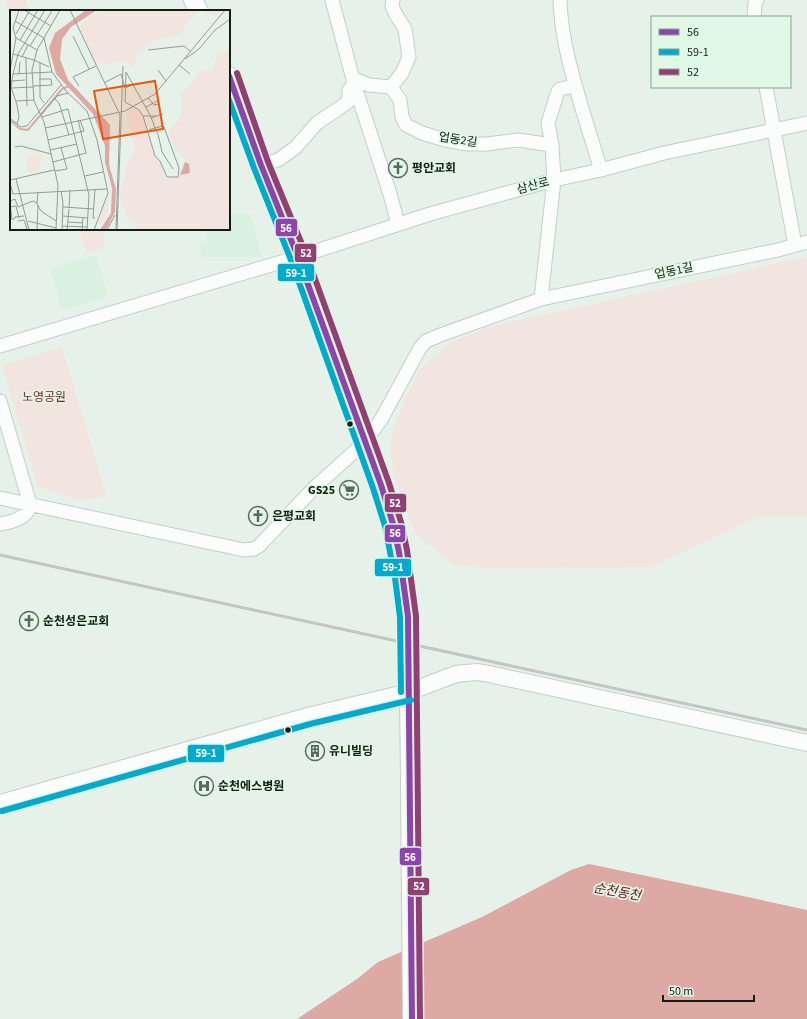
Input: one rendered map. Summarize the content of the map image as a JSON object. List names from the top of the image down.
{
  "streets": {
    "street": ["업동2길", "삼산로", "업동1길"]
  },
  "water": ["순천동천"],
  "parks": ["노영공원"],
  "places": {
    "church": ["평안교회", "은평교회", "순천성은교회"],
    "supermarket": ["GS25"],
    "building": ["유니빌딩"],
    "hospital": ["순천에스병원"]
  },
  "lines": ["transit line 52", "transit line 56", "transit line 59-1"],
  "legend": ["56", "59-1", "52"],
  "scale_bar": "50 m"
}
